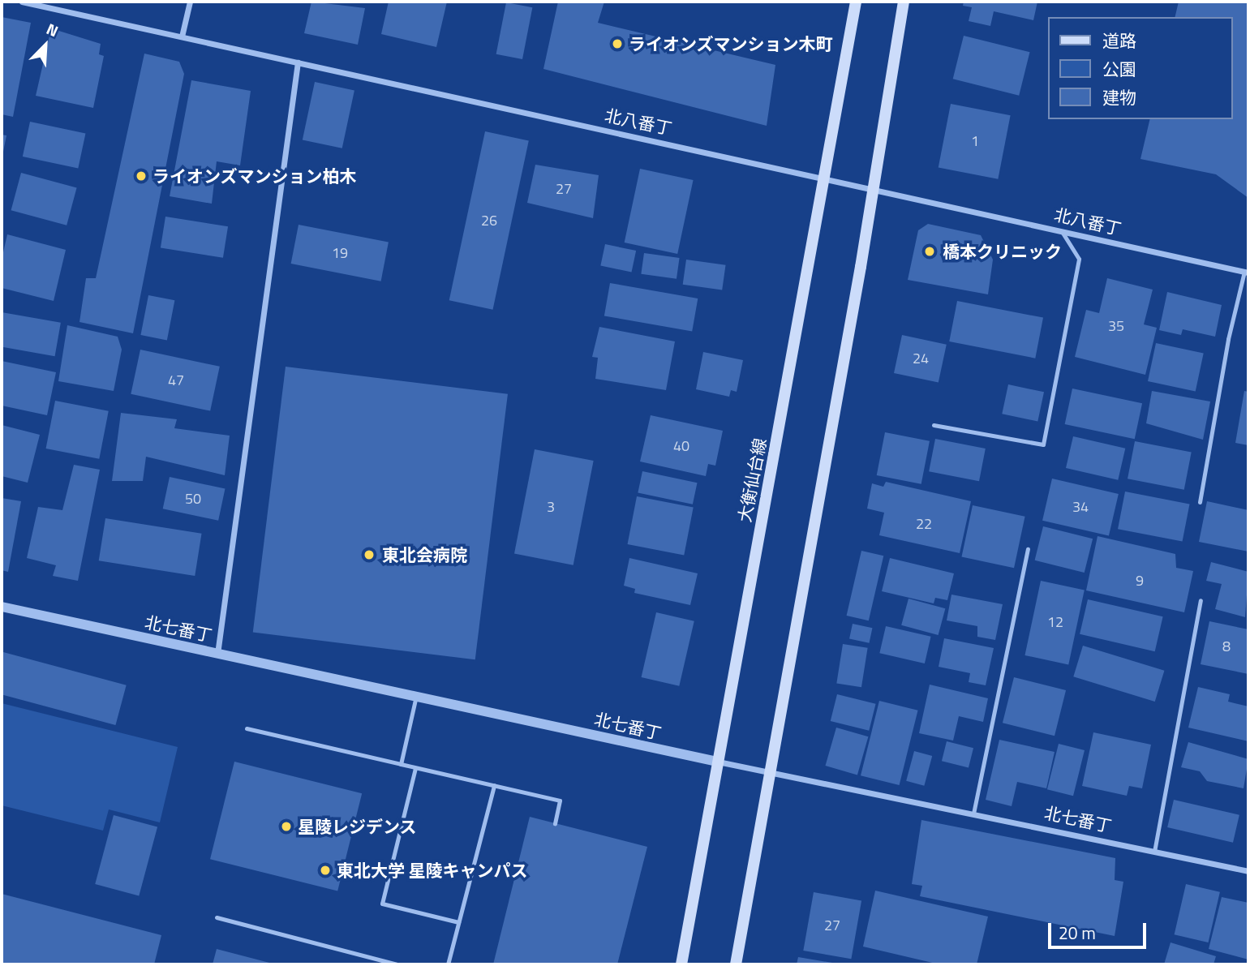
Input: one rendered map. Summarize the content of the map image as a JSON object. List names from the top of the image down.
{
  "streets": {
    "main road": ["大衡仙台線"],
    "street": ["北八番丁", "北七番丁"]
  },
  "crossings": [
    ["北八番丁", "大衡仙台線"],
    ["大衡仙台線", "北七番丁"]
  ],
  "places": [
    "ライオンズマンション木町",
    "ライオンズマンション柏木",
    "橋本クリニック",
    "東北会病院",
    "星陵レジデンス",
    "東北大学 星陵キャンパス"
  ],
  "house_numbers": [
    "1",
    "27",
    "26",
    "19",
    "35",
    "24",
    "47",
    "40",
    "50",
    "3",
    "34",
    "22",
    "9",
    "12",
    "8",
    "27"
  ],
  "legend": ["道路", "公園", "建物"],
  "scale_bar": "20 m",
  "north": "top right"
}
